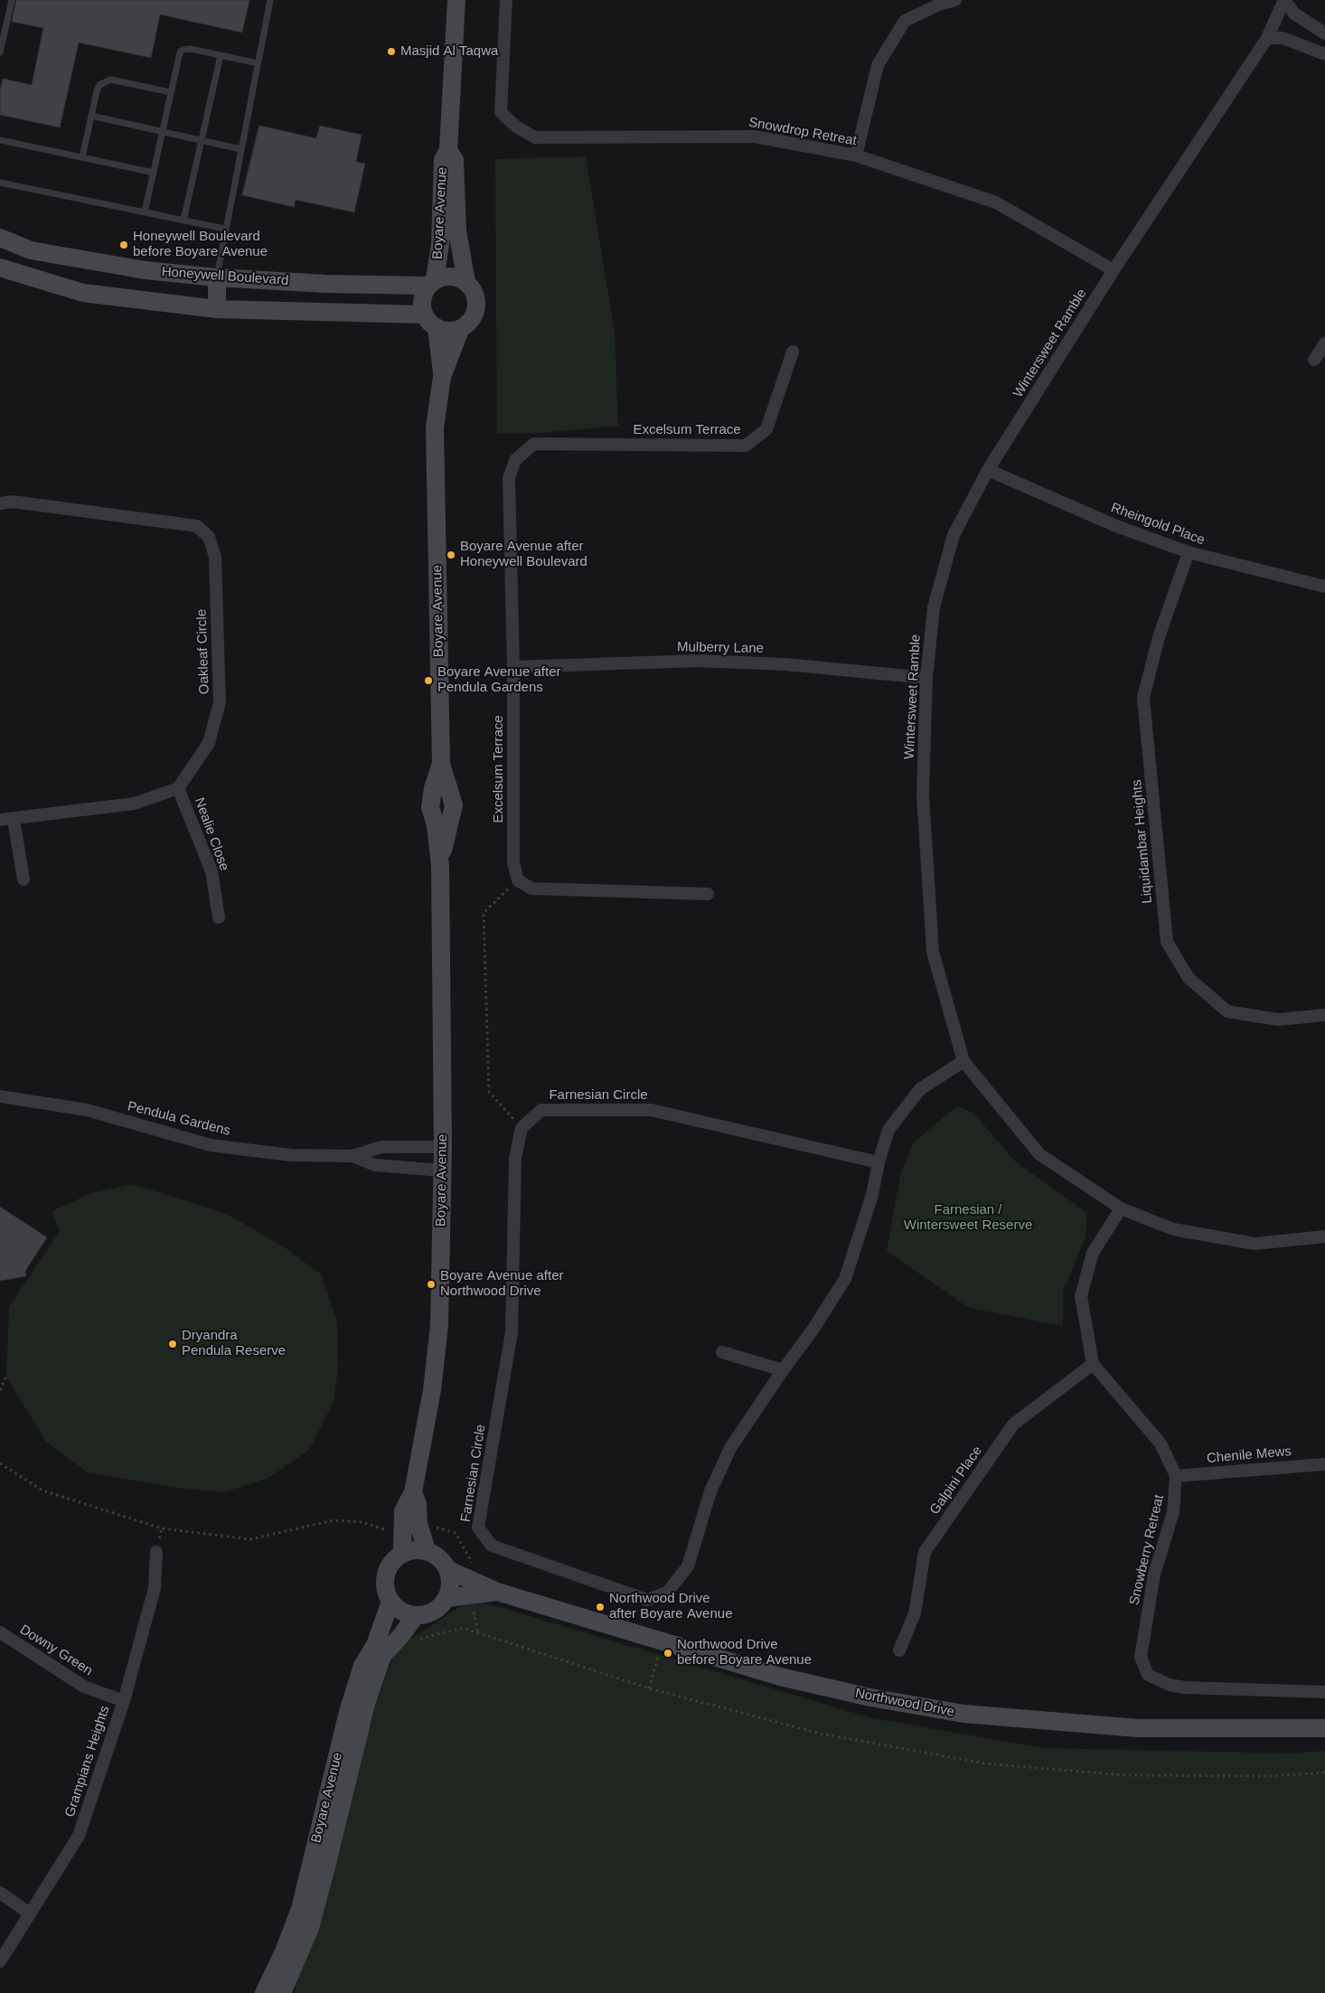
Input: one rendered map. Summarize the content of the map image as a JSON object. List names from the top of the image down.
{
  "streets": {
    "street": [
      "Snowdrop Retreat",
      "Boyare Avenue",
      "Honeywell Boulevard",
      "Wintersweet Ramble",
      "Excelsum Terrace",
      "Rheingold Place",
      "Mulberry Lane",
      "Oakleaf Circle",
      "Nealie Close",
      "Liquidambar Heights",
      "Farnesian Circle",
      "Pendula Gardens",
      "Chenile Mews",
      "Galpini Place",
      "Snowberry Retreat",
      "Downy Green",
      "Northwood Drive",
      "Grampians Heights"
    ]
  },
  "crossings": [
    ["Snowdrop Retreat", "Wintersweet Ramble"],
    ["Boyare Avenue", "Honeywell Boulevard"],
    ["Boyare Avenue", "Pendula Gardens"],
    ["Boyare Avenue", "Northwood Drive"],
    ["Wintersweet Ramble", "Rheingold Place"],
    ["Wintersweet Ramble", "Mulberry Lane"],
    ["Wintersweet Ramble", "Farnesian Circle"],
    ["Excelsum Terrace", "Mulberry Lane"],
    ["Rheingold Place", "Liquidambar Heights"],
    ["Oakleaf Circle", "Nealie Close"],
    ["Chenile Mews", "Snowberry Retreat"],
    ["Galpini Place", "Snowberry Retreat"],
    ["Downy Green", "Grampians Heights"]
  ],
  "parks": ["Farnesian / Wintersweet Reserve"],
  "places": [
    "Masjid Al Taqwa",
    "Honeywell Boulevard before Boyare Avenue",
    "Boyare Avenue after Honeywell Boulevard",
    "Boyare Avenue after Pendula Gardens",
    "Boyare Avenue after Northwood Drive",
    "Dryandra Pendula Reserve",
    "Northwood Drive after Boyare Avenue",
    "Northwood Drive before Boyare Avenue"
  ]
}
